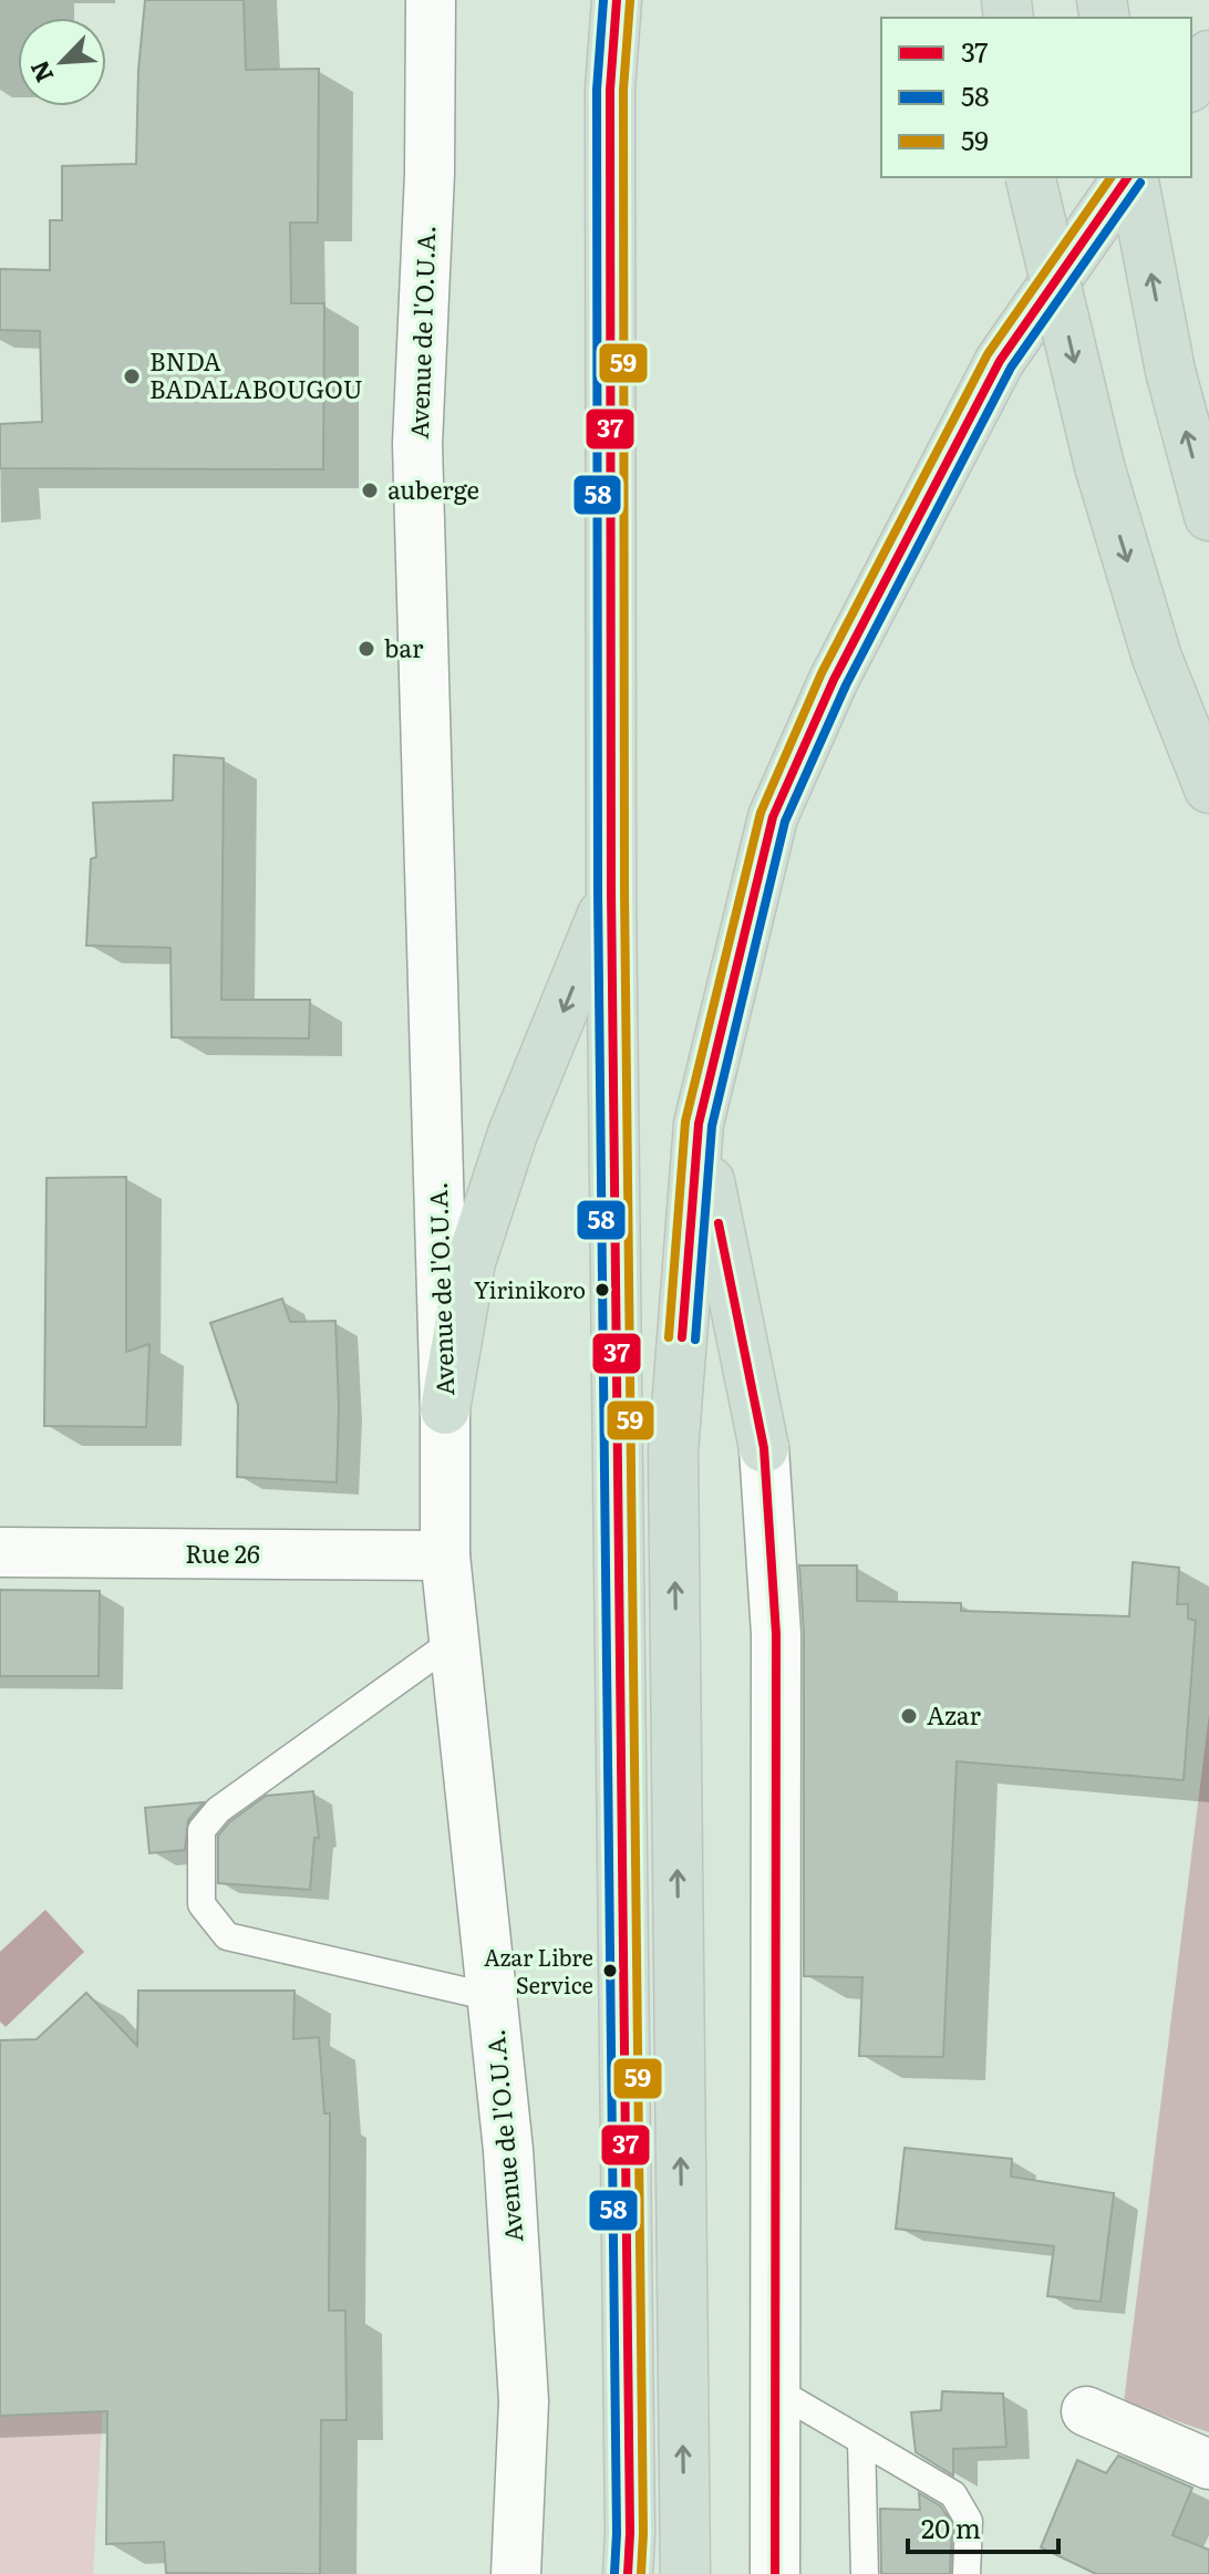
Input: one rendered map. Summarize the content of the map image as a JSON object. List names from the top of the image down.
{
  "streets": {
    "street": ["Avenue de l'O.U.A.", "Rue 26"]
  },
  "crossings": [
    ["Avenue de l'O.U.A.", "Rue 26"]
  ],
  "places": [
    "BNDA BADALABOUGOU",
    "auberge",
    "bar",
    "Yirinikoro",
    "Azar",
    "Azar Libre Service"
  ],
  "lines": ["transit line 37", "transit line 58", "transit line 59"],
  "legend": ["37", "58", "59"],
  "scale_bar": "20 m",
  "north": "bottom left"
}
